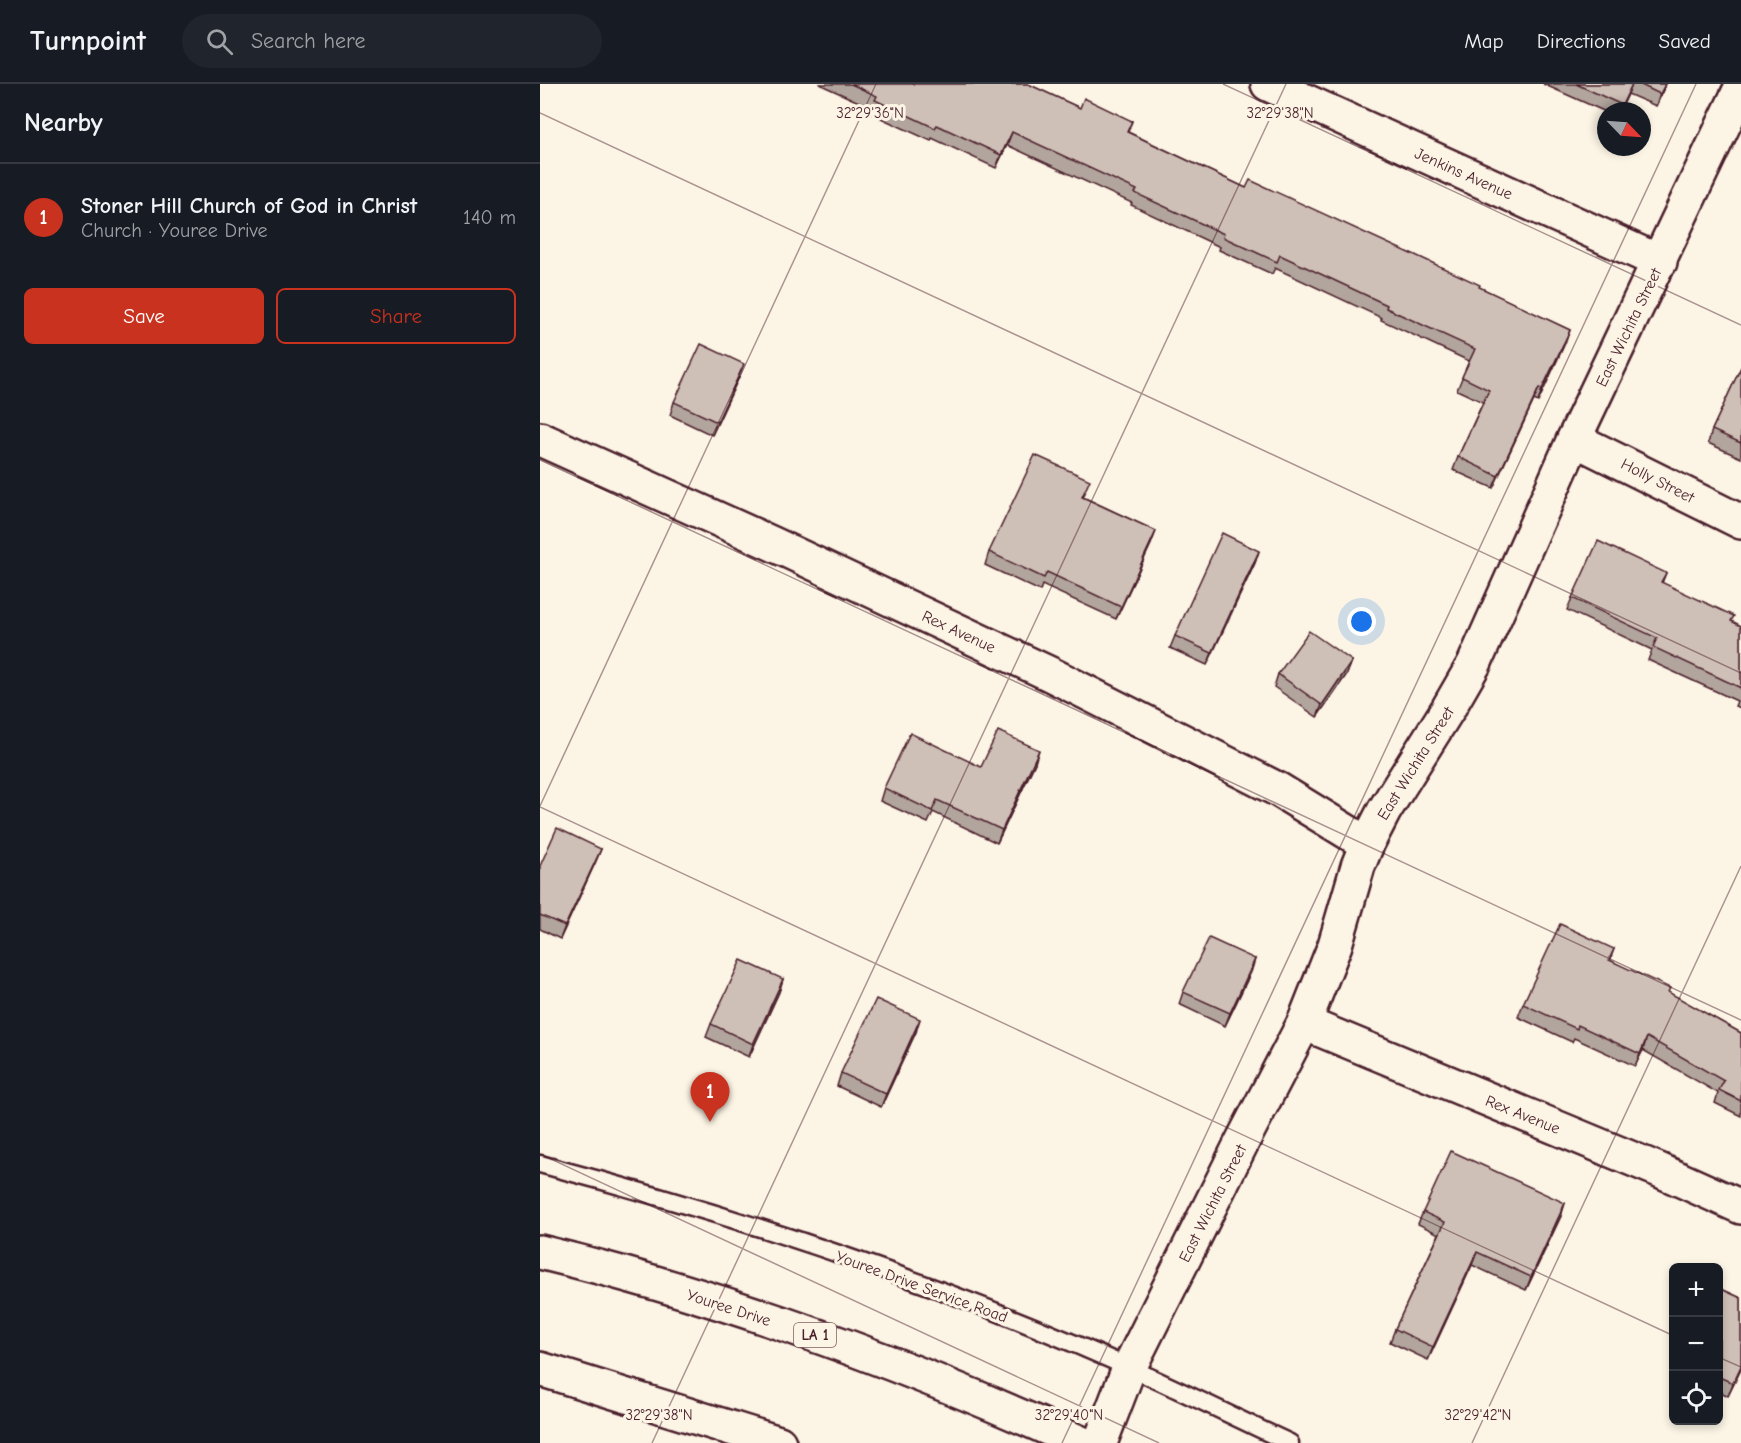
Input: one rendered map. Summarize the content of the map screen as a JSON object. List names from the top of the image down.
{
  "streets": {
    "street": [
      "Jenkins Avenue",
      "East Wichita Street",
      "Holly Street",
      "Rex Avenue",
      "Youree Drive",
      "LA 1"
    ],
    "lane": ["Youree Drive Service Road"]
  },
  "crossings": [
    ["Jenkins Avenue", "East Wichita Street"],
    ["East Wichita Street", "Holly Street"],
    ["East Wichita Street", "Rex Avenue"],
    ["East Wichita Street", "Youree Drive Service Road"]
  ],
  "north": "bottom right",
  "page": {
    "header": "Turnpoint",
    "search": "Search here",
    "nav": ["Map", "Directions", "Saved"],
    "heading": "Nearby",
    "list": [
      {
        "mark": "1",
        "name": "Stoner Hill Church of God in Christ",
        "note": "Church · Youree Drive",
        "value": "140 m"
      }
    ],
    "buttons": ["Save", "Share"],
    "pins": "1",
    "map_buttons": ["+", "−"]
  },
  "coordinates": [
    "32°29'36\"N",
    "32°29'38\"N",
    "32°29'40\"N",
    "32°29'42\"N"
  ]
}
